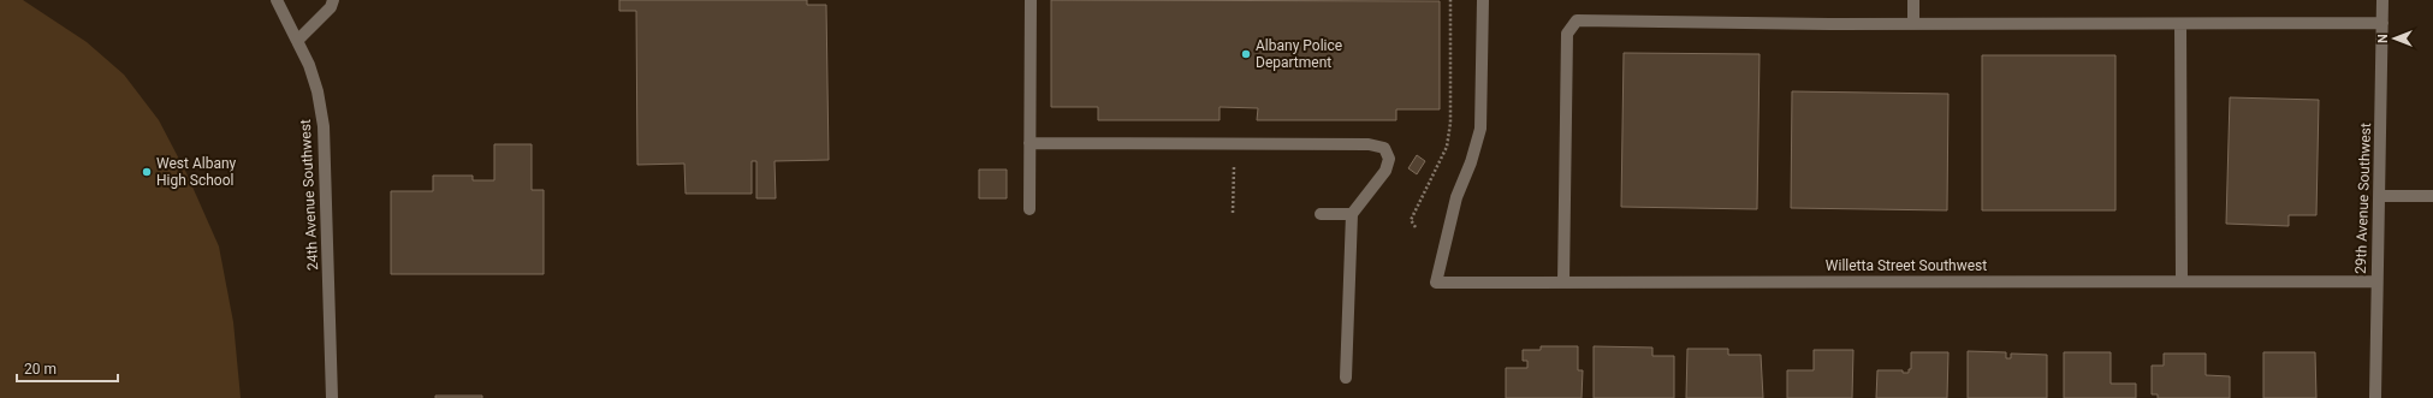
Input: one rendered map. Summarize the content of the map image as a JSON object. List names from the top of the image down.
{
  "streets": {
    "street": ["24th Avenue Southwest", "29th Avenue Southwest", "Willetta Street Southwest"]
  },
  "crossings": [
    ["29th Avenue Southwest", "Willetta Street Southwest"]
  ],
  "places": ["Albany Police Department", "West Albany High School"],
  "scale_bar": "20 m",
  "north": "left"
}
